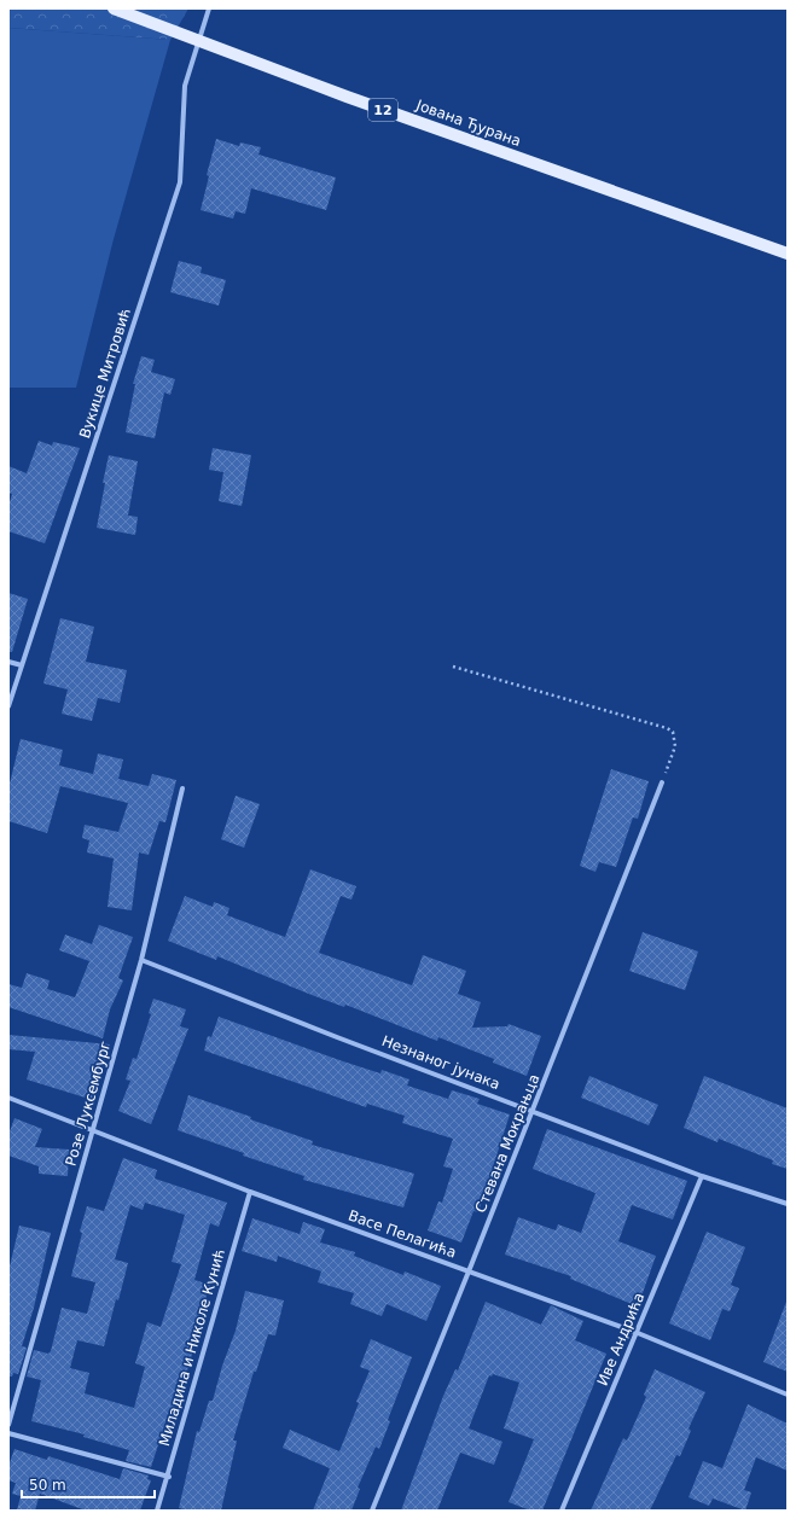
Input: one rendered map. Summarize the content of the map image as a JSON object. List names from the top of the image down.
{
  "streets": {
    "main road": ["12", "Јована Ђурана"],
    "street": [
      "Вукице Митровић",
      "Незнаног јунака",
      "Розе Луксембург",
      "Стевана Мокрањца",
      "Васе Пелагића",
      "Иве Андрића",
      "Миладина и Николе Кунић"
    ]
  },
  "crossings": [
    ["Јована Ђурана", "Вукице Митровић"],
    ["Незнаног јунака", "Розе Луксембург"],
    ["Незнаног јунака", "Стевана Мокрањца"],
    ["Незнаног јунака", "Иве Андрића"],
    ["Розе Луксембург", "Васе Пелагића"],
    ["Стевана Мокрањца", "Васе Пелагића"],
    ["Васе Пелагића", "Иве Андрића"],
    ["Васе Пелагића", "Миладина и Николе Кунић"]
  ],
  "scale_bar": "50 m"
}
